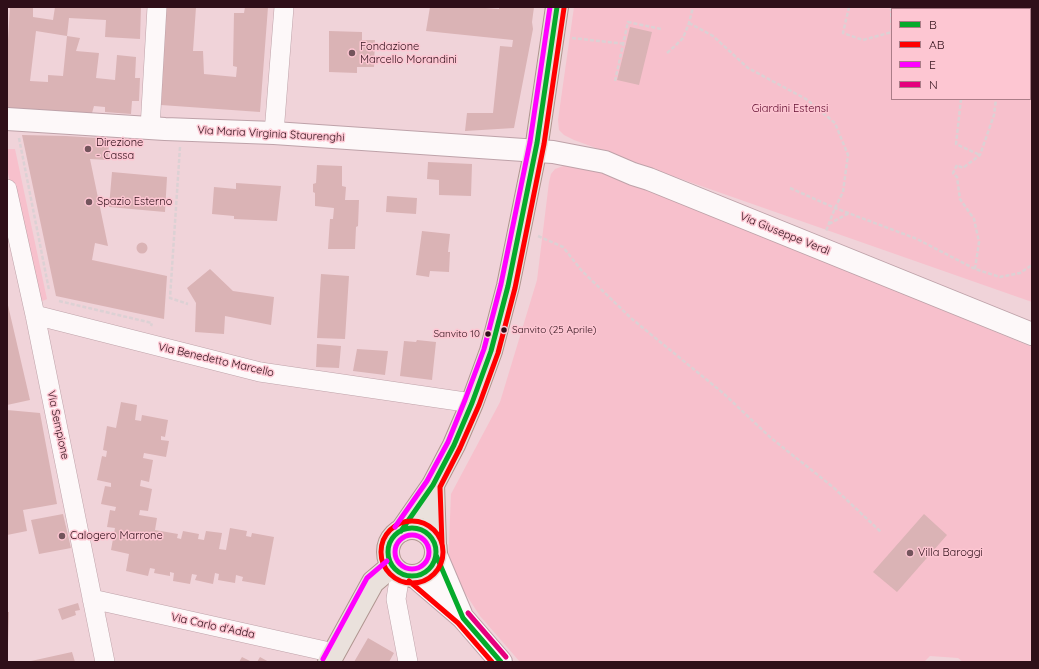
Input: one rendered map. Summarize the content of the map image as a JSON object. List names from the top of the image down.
{
  "streets": {
    "main road": ["Via Maria Virginia Staurenghi", "Via Giuseppe Verdi"],
    "street": ["Via Benedetto Marcello", "Via Sempione", "Via Carlo d'Adda"]
  },
  "crossings": [
    ["Via Maria Virginia Staurenghi", "Via Giuseppe Verdi"],
    ["Via Benedetto Marcello", "Via Sempione"],
    ["Via Sempione", "Via Carlo d'Adda"]
  ],
  "parks": ["Giardini Estensi"],
  "places": [
    "Fondazione Marcello Morandini",
    "Direzione - Cassa",
    "Spazio Esterno",
    "Sanvito (25 Aprile)",
    "Sanvito 10",
    "Calogero Marrone",
    "Villa Baroggi"
  ],
  "lines": [
    "transit line B",
    "transit line E",
    "transit line AB",
    "transit line N"
  ],
  "legend": [
    "B",
    "AB",
    "E",
    "N"
  ]
}
